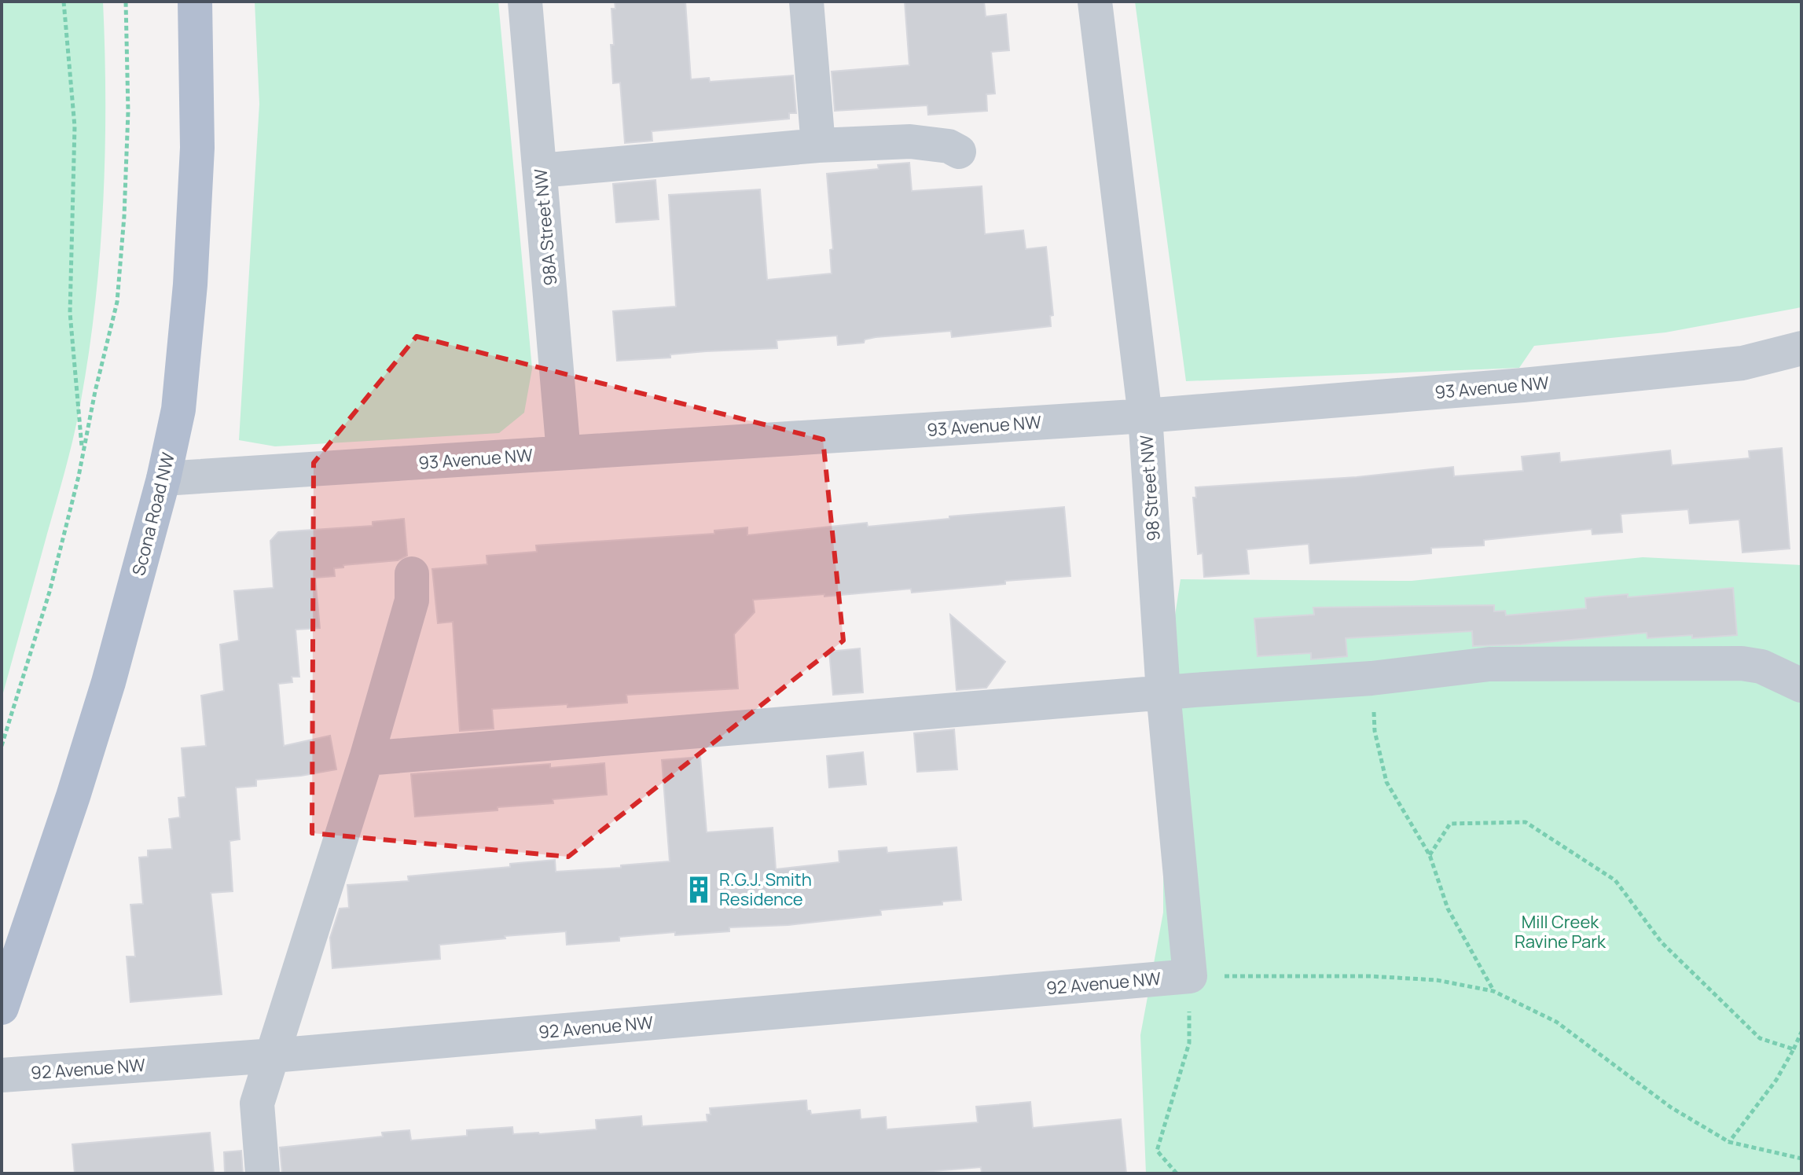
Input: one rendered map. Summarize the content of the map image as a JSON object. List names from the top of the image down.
{
  "streets": {
    "main road": ["Scona Road NW"],
    "street": [
      "98A Street NW",
      "93 Avenue NW",
      "98 Street NW",
      "92 Avenue NW"
    ]
  },
  "crossings": [
    ["98A Street NW", "93 Avenue NW"],
    ["93 Avenue NW", "98 Street NW"],
    ["93 Avenue NW", "Scona Road NW"],
    ["98 Street NW", "92 Avenue NW"]
  ],
  "parks": ["Mill Creek Ravine Park"],
  "places": {
    "building": ["R.G.J. Smith Residence"]
  }
}
